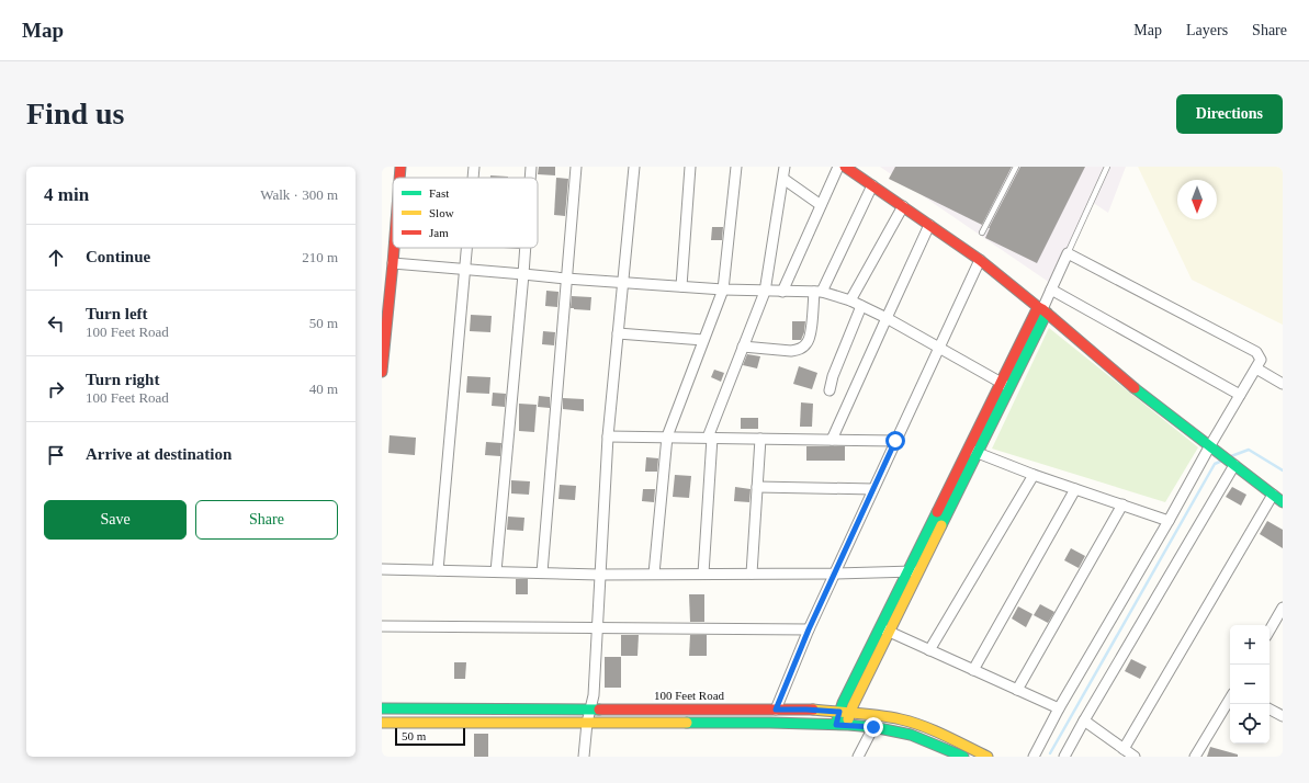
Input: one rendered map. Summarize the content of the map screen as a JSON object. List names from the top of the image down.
{
  "streets": {
    "street": ["100 Feet Road"]
  },
  "legend": ["Fast", "Slow", "Jam"],
  "scale_bar": "50 m",
  "north": "bottom",
  "page": {
    "header": "Map",
    "nav": ["Map", "Layers", "Share"],
    "buttons": [
      "Directions",
      ["Save", "Share"]
    ],
    "title": "Find us",
    "heading": ["4 min", "Walk · 300 m"],
    "list": [
      ["Continue", "210 m"],
      ["Turn left", "100 Feet Road", "50 m"],
      ["Turn right", "100 Feet Road", "40 m"],
      "Arrive at destination"
    ],
    "map_buttons": ["+", "−"],
    "scale": "50 m"
  }
}
